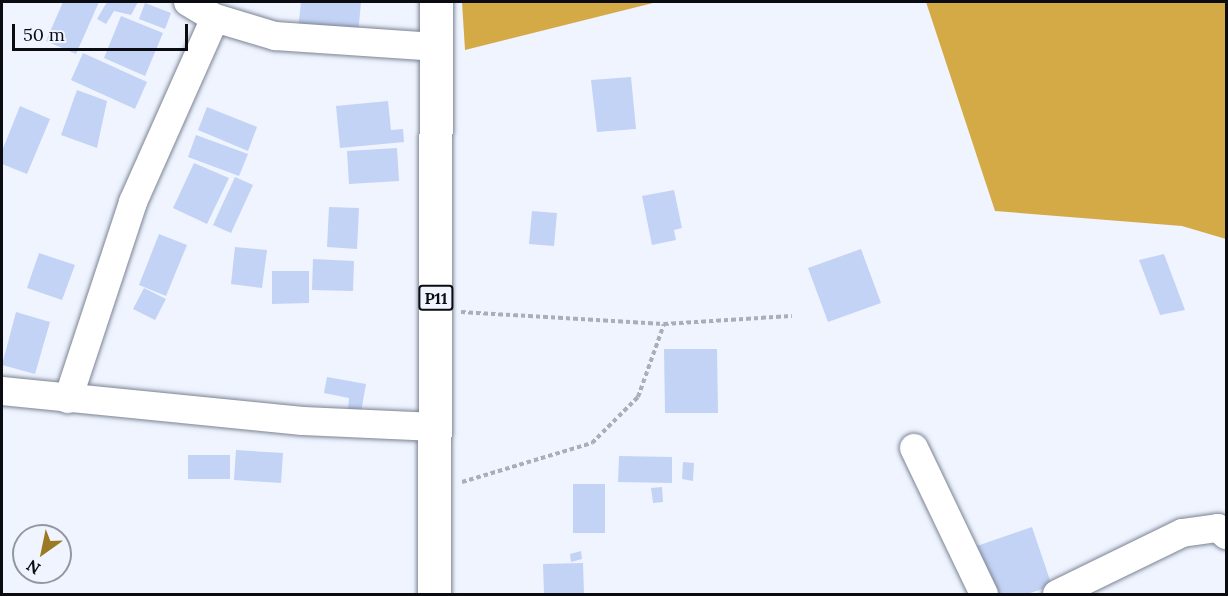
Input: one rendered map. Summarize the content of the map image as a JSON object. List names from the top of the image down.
{
  "streets": {
    "main road": ["P11"]
  },
  "scale_bar": "50 m",
  "north": "bottom left"
}
